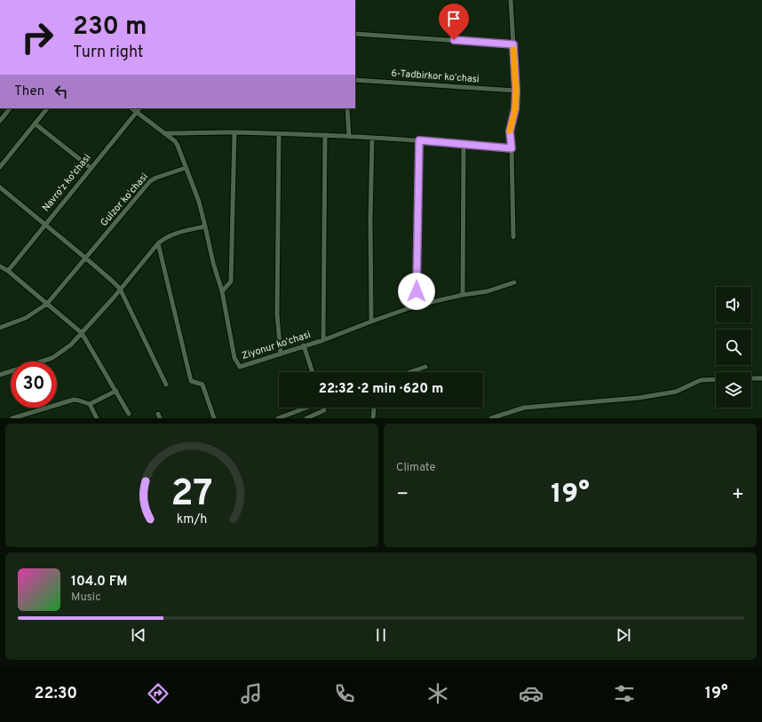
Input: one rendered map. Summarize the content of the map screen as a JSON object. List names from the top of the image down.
{
  "streets": {
    "street": [
      "6-Tadbirkor koʻchasi",
      "Navro'z ko'chasi",
      "Gulzor koʻchasi",
      "Ziyonur koʻchasi"
    ]
  },
  "crossings": [
    ["Navro'z ko'chasi", "Ziyonur koʻchasi"],
    ["Gulzor koʻchasi", "Ziyonur koʻchasi"]
  ],
  "page": {
    "turn": ["230 m", "Turn right"],
    "then": "Then",
    "limit": "30",
    "trip": "22:32 · 2 min · 620 m",
    "tile": "Climate",
    "heat": ["−", "19°", "+"],
    "song": ["104.0 FM", "Music"],
    "tabs": ["22:30", "19°"],
    "gauge": ["27", "km/h"]
  }
}
